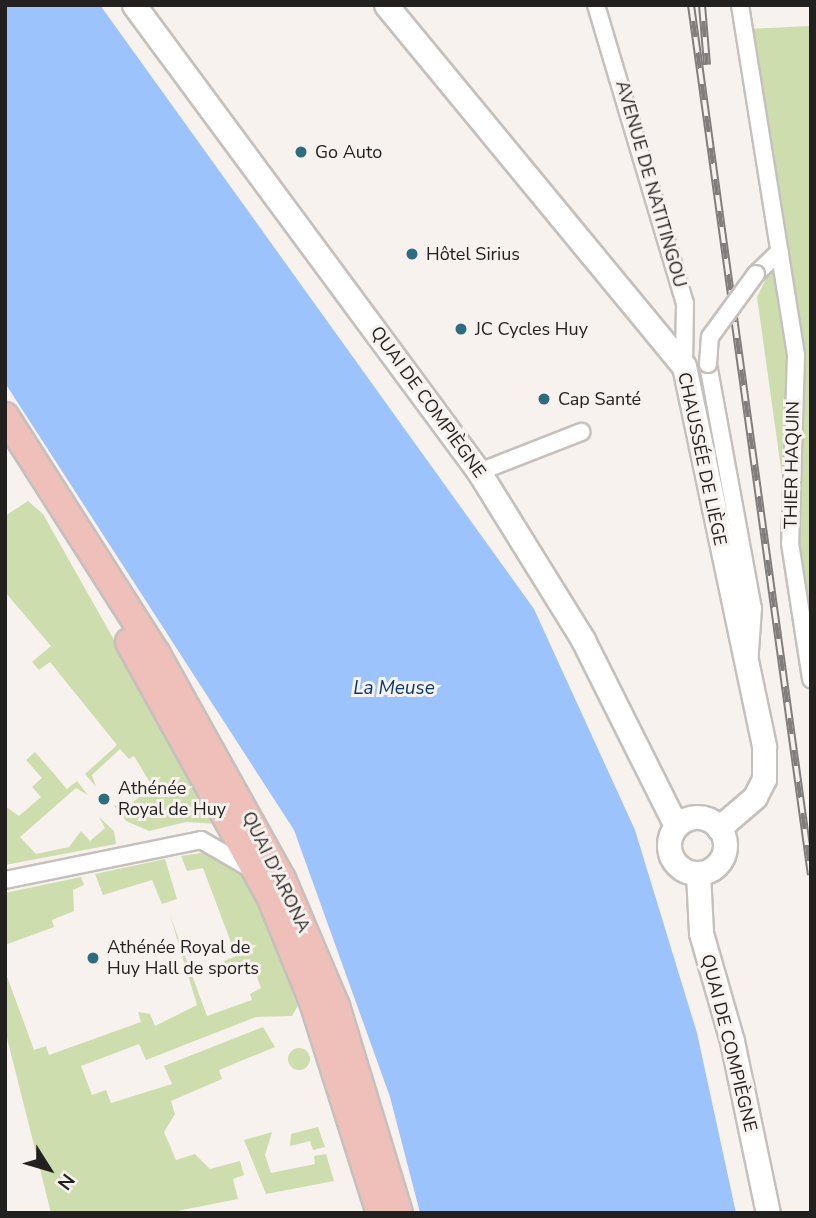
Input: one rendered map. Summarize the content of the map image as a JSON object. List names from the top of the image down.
{
  "streets": {
    "main road": ["QUAI DE COMPIÈGNE", "CHAUSSÉE DE LIÈGE", "QUAI D'ARONA"],
    "street": ["AVENUE DE NATITINGOU", "THIER HAQUIN"]
  },
  "crossings": [
    ["AVENUE DE NATITINGOU", "CHAUSSÉE DE LIÈGE"],
    ["QUAI DE COMPIÈGNE", "CHAUSSÉE DE LIÈGE"]
  ],
  "water": ["La Meuse"],
  "places": [
    "Go Auto",
    "Hôtel Sirius",
    "JC Cycles Huy",
    "Cap Santé",
    "Athénée Royal de Huy",
    "Athénée Royal de Huy Hall de sports"
  ],
  "north": "bottom right"
}
